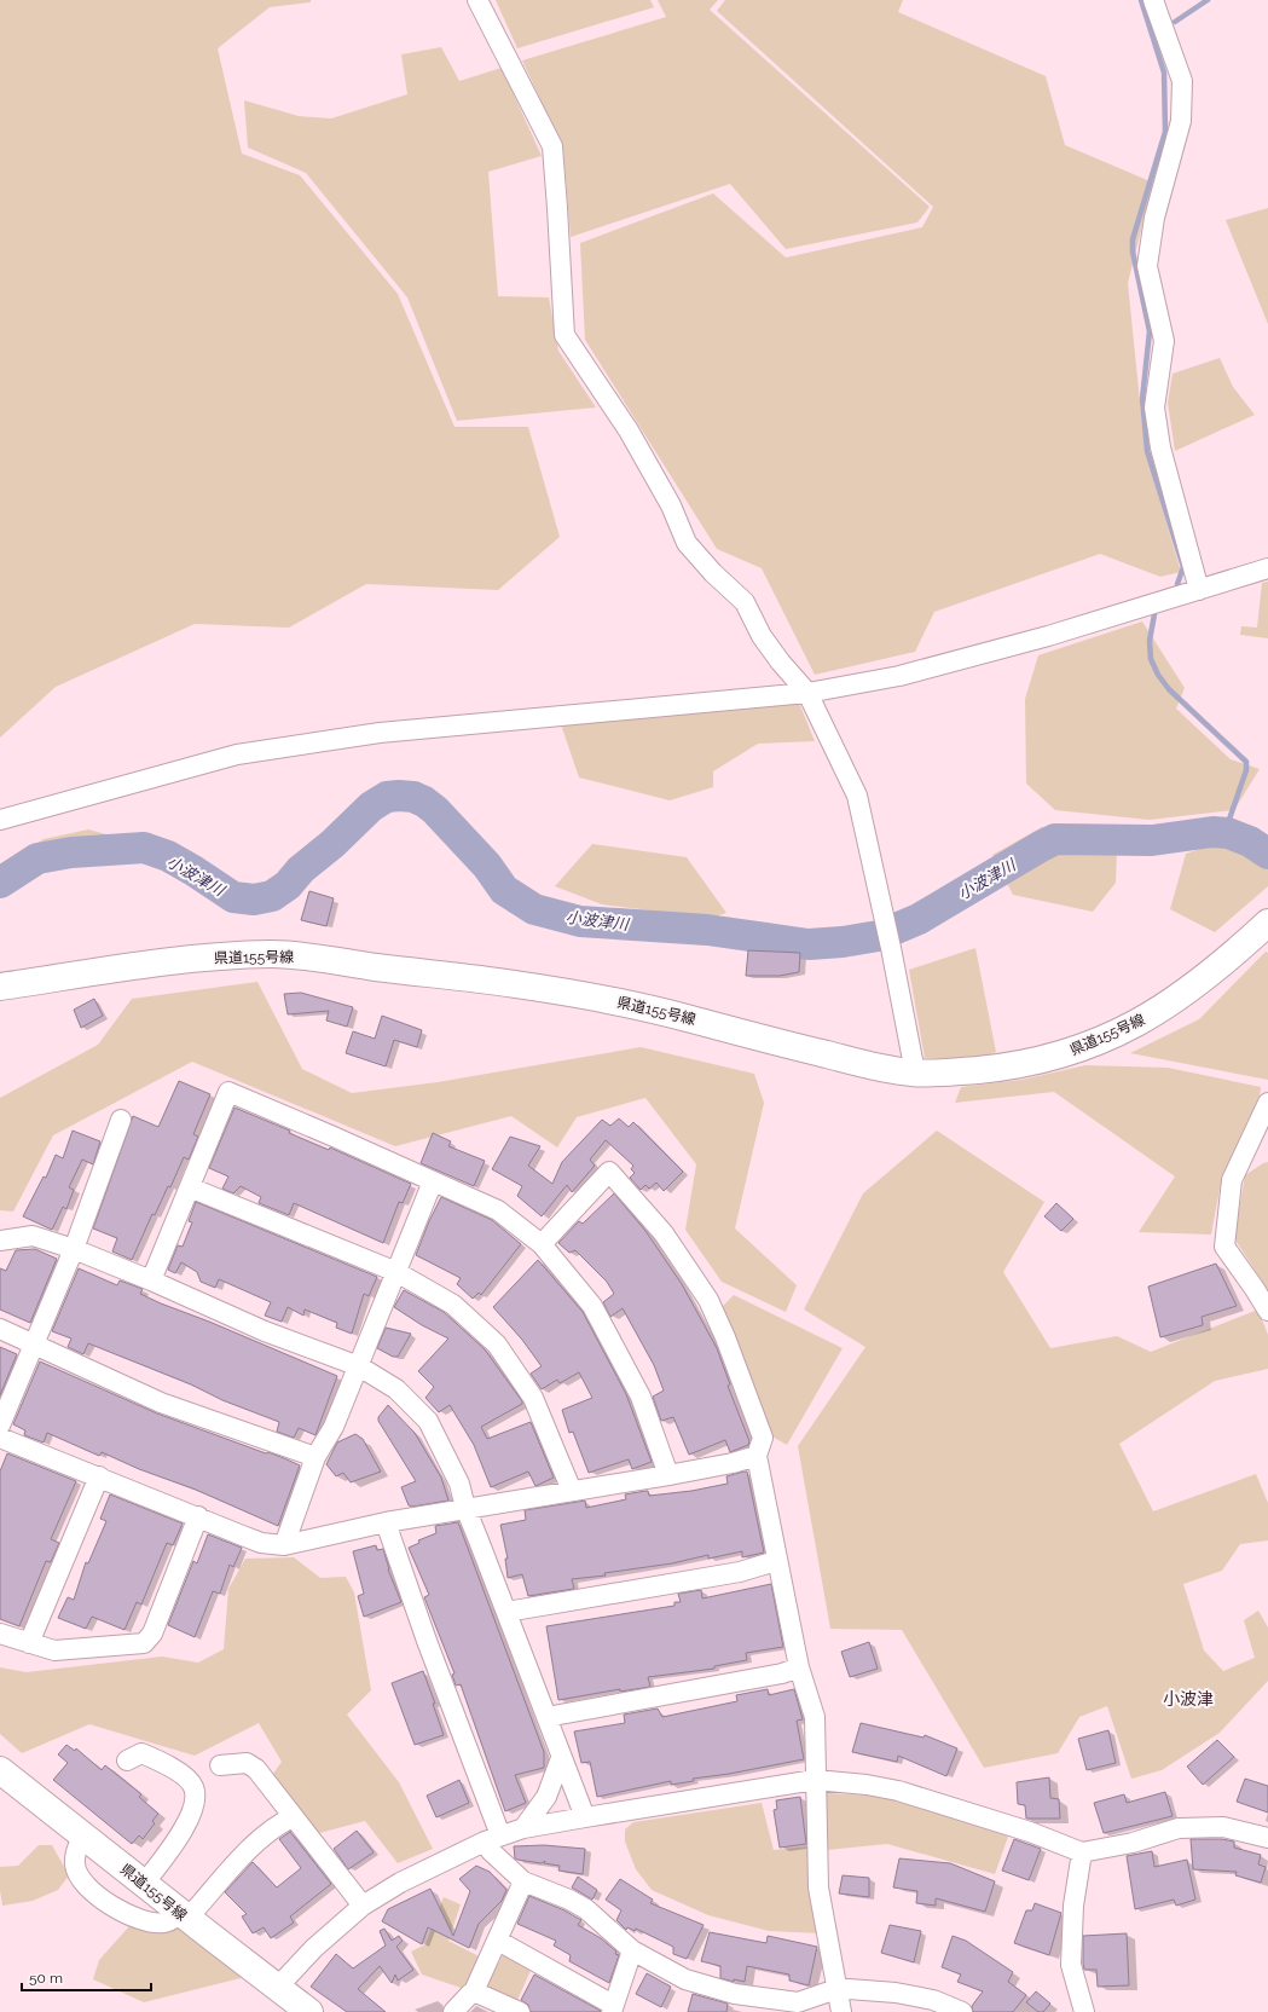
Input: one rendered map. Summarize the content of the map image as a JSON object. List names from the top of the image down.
{
  "streets": {
    "main road": ["県道155号線"]
  },
  "districts": ["小波津"],
  "water": ["小波津川"],
  "scale_bar": "50 m"
}
